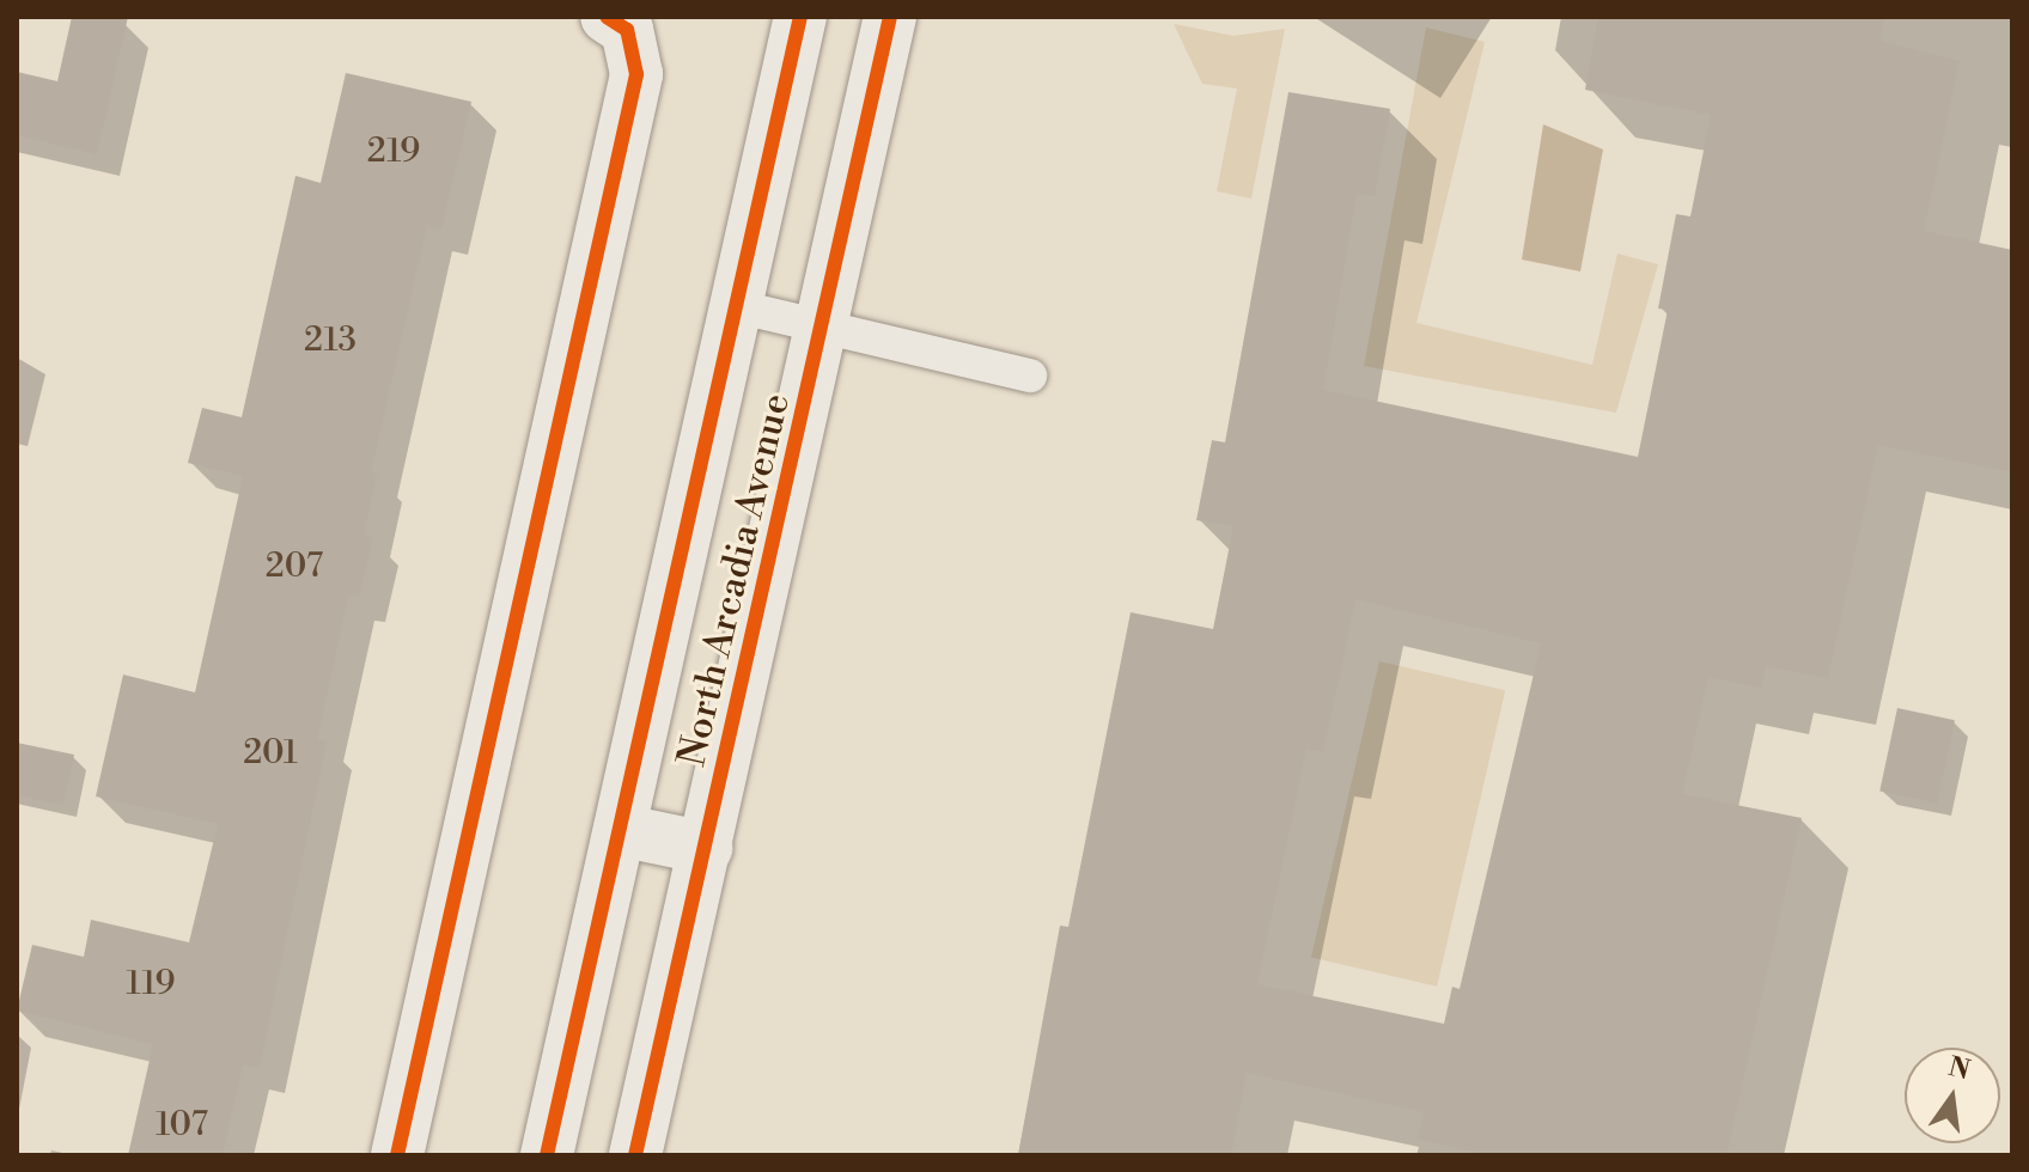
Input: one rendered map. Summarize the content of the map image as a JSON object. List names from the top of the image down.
{
  "streets": {
    "street": ["North Arcadia Avenue"]
  },
  "house_numbers": [
    "219",
    "213",
    "207",
    "201",
    "119",
    "107"
  ],
  "north": "top"
}
